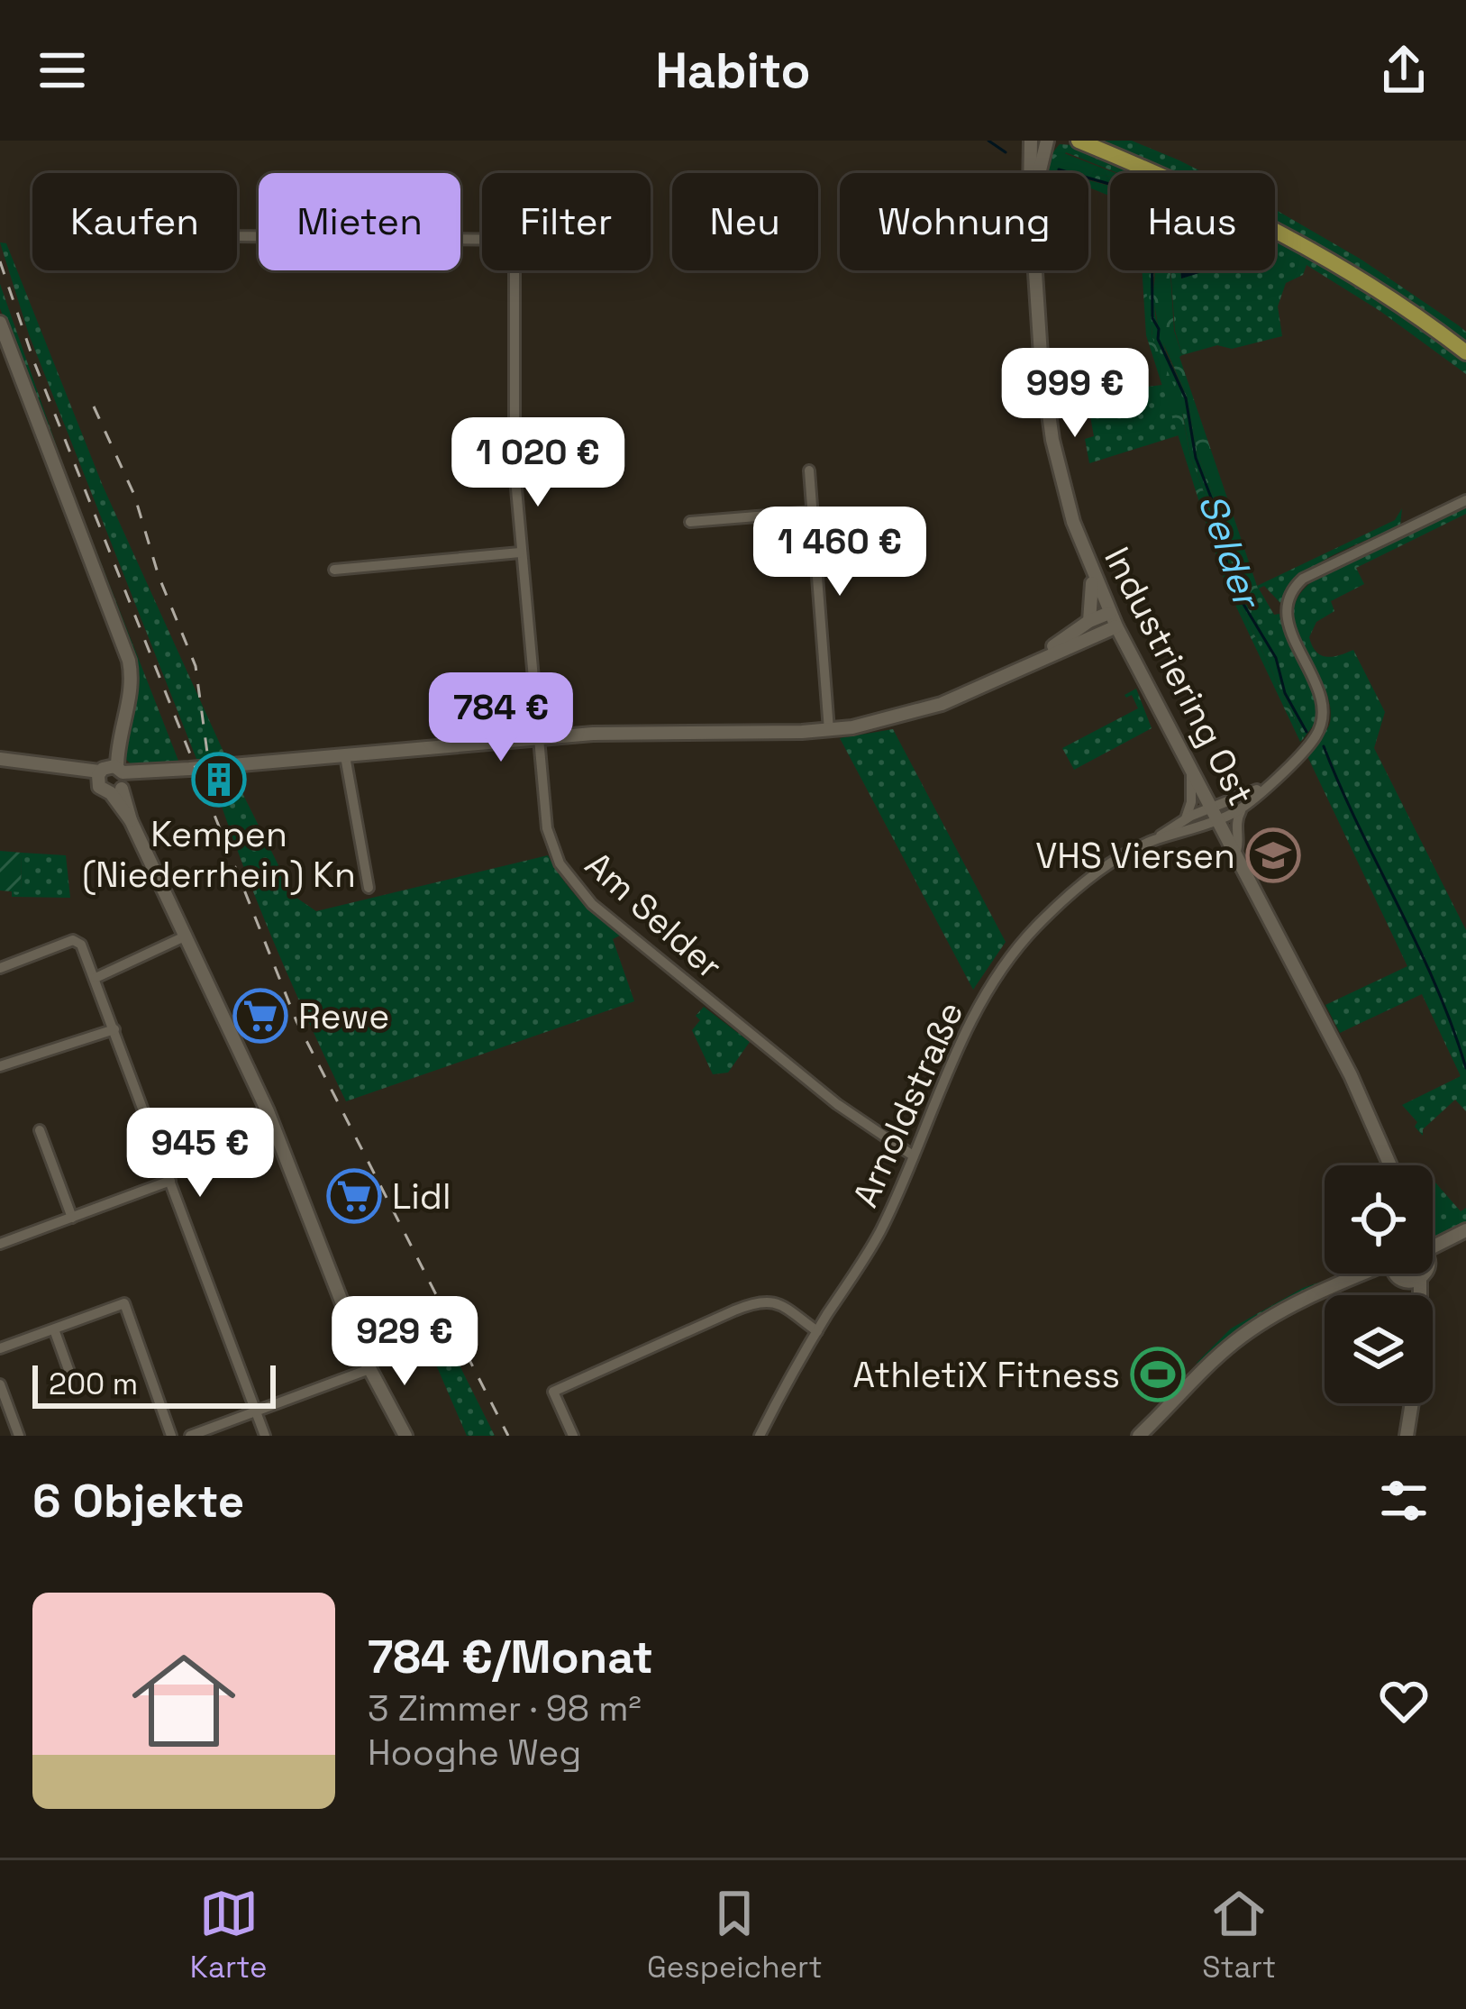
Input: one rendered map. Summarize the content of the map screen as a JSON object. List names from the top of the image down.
{
  "streets": {
    "street": ["Industriering Ost", "Am Selder", "Arnoldstraße"]
  },
  "crossings": [
    ["Industriering Ost", "Arnoldstraße"],
    ["Am Selder", "Arnoldstraße"]
  ],
  "water": ["Selder"],
  "places": {
    "building": ["Kempen (Niederrhein) Kn"],
    "school or university": ["VHS Viersen"],
    "supermarket": ["Rewe", "Lidl"],
    "sports": ["AthletiX Fitness"]
  },
  "scale_bar": "200 m",
  "page": {
    "header": "Habito",
    "chip": [
      "Kaufen",
      "Mieten",
      "Filter",
      "Neu",
      "Wohnung",
      "Haus"
    ],
    "price": [
      "999 €",
      "1 020 €",
      "1 460 €",
      "784 €",
      "945 €",
      "929 €"
    ],
    "scale": "200 m",
    "heading": "6 Objekte",
    "list": [
      {
        "name": "784 €/Monat",
        "note": "3 Zimmer · 98 m² · Hooghe Weg"
      }
    ],
    "tabs": ["Karte", "Gespeichert", "Start"]
  }
}
